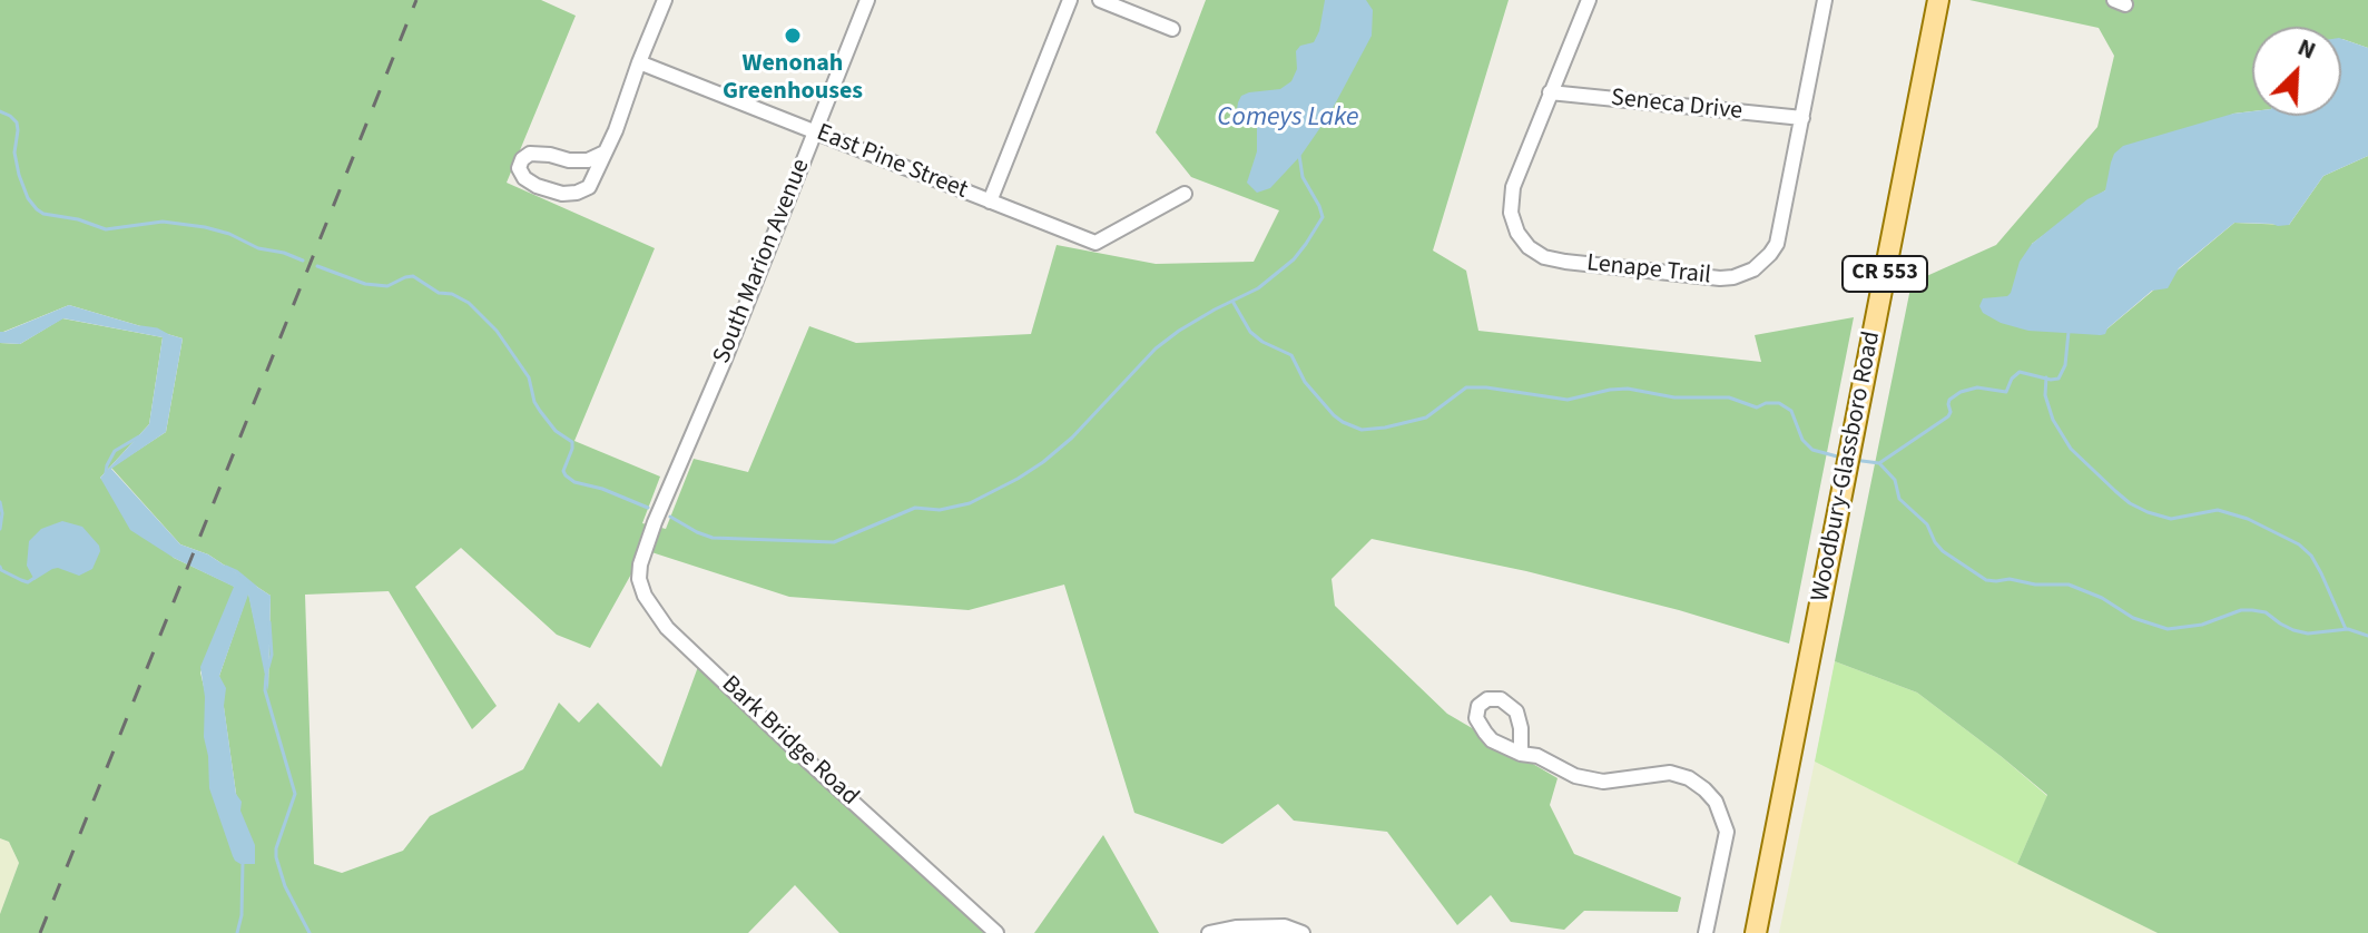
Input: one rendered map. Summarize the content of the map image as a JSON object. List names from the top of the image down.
{
  "streets": {
    "main road": ["CR 553", "Woodbury-Glassboro Road"],
    "street": [
      "Seneca Drive",
      "East Pine Street",
      "South Marion Avenue",
      "Lenape Trail",
      "Bark Bridge Road"
    ]
  },
  "crossings": [
    ["Seneca Drive", "Lenape Trail"],
    ["East Pine Street", "South Marion Avenue"],
    ["South Marion Avenue", "Bark Bridge Road"]
  ],
  "water": ["Comeys Lake"],
  "places": ["Wenonah Greenhouses"],
  "north": "top right"
}
